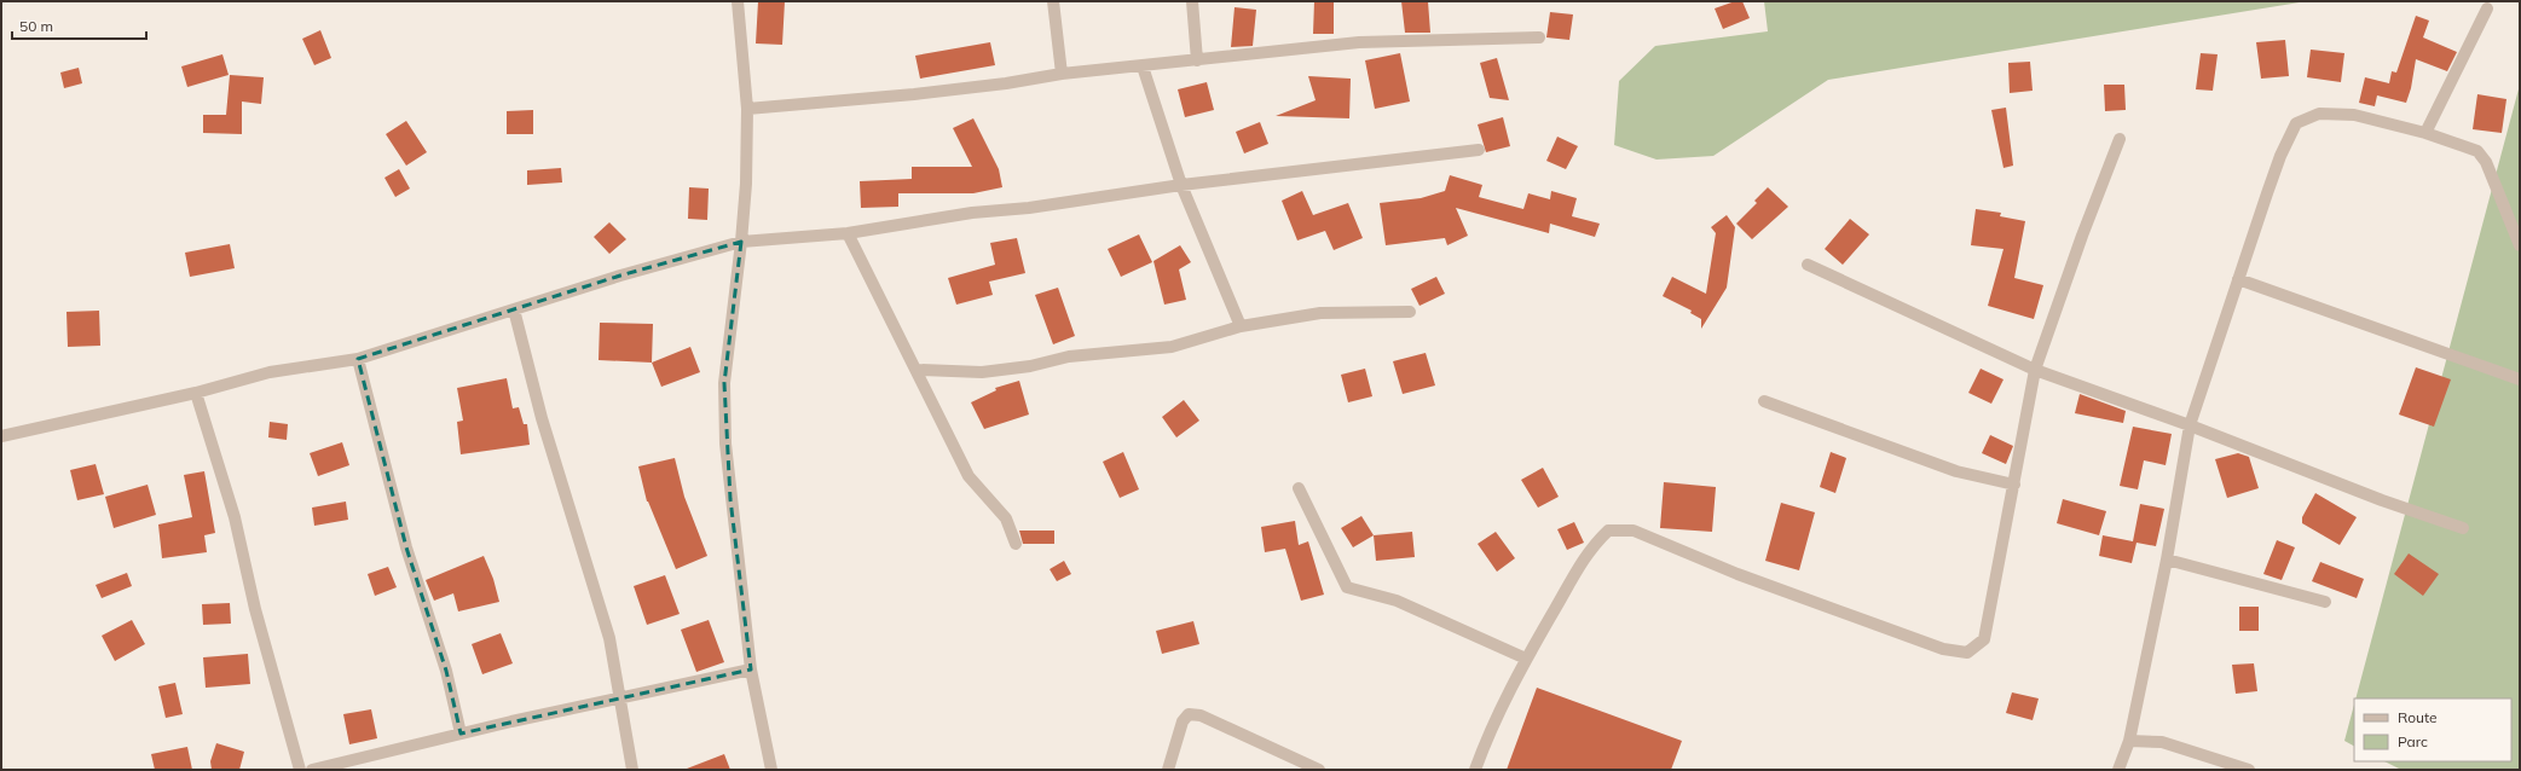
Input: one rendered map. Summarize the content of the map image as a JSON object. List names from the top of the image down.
{
  "legend": ["Route", "Parc"],
  "scale_bar": "50 m"
}
